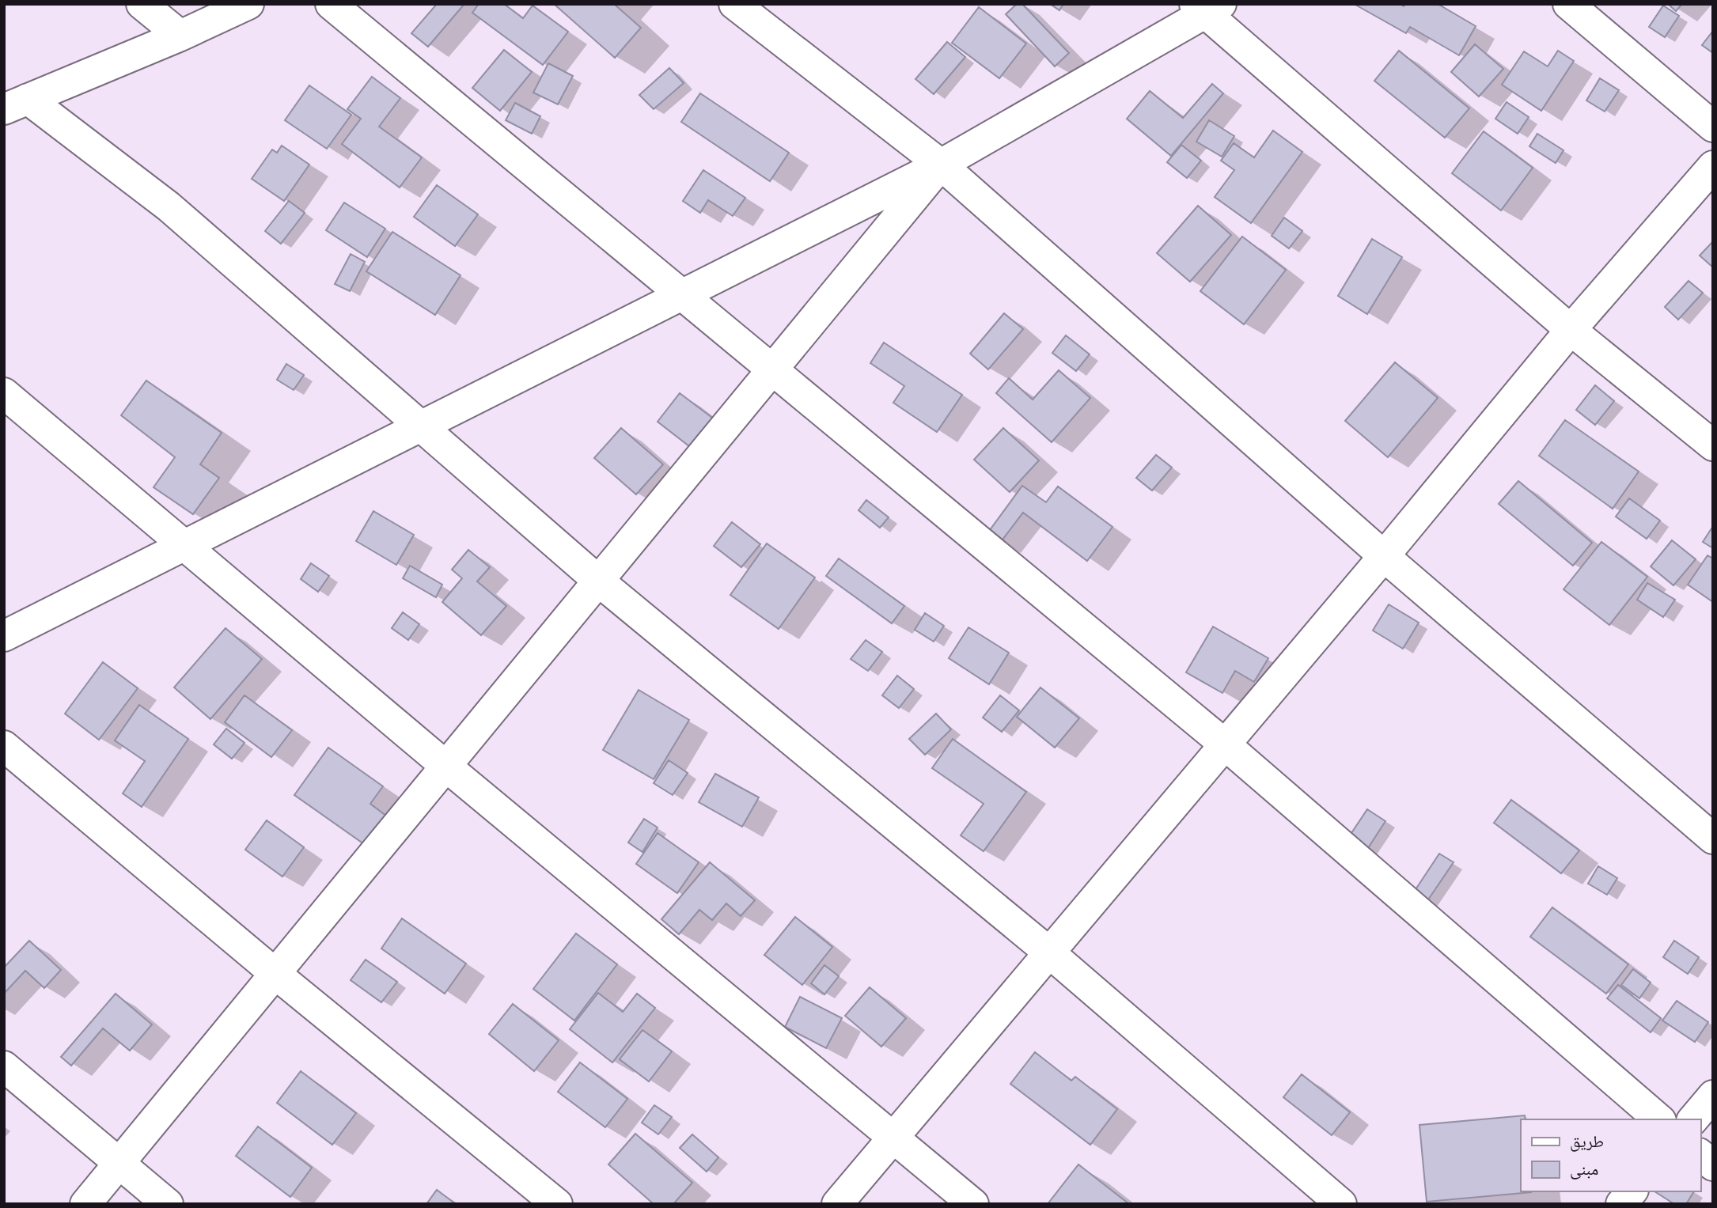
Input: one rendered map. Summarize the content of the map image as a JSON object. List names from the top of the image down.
{
  "legend": ["طريق", "مبنى"]
}
